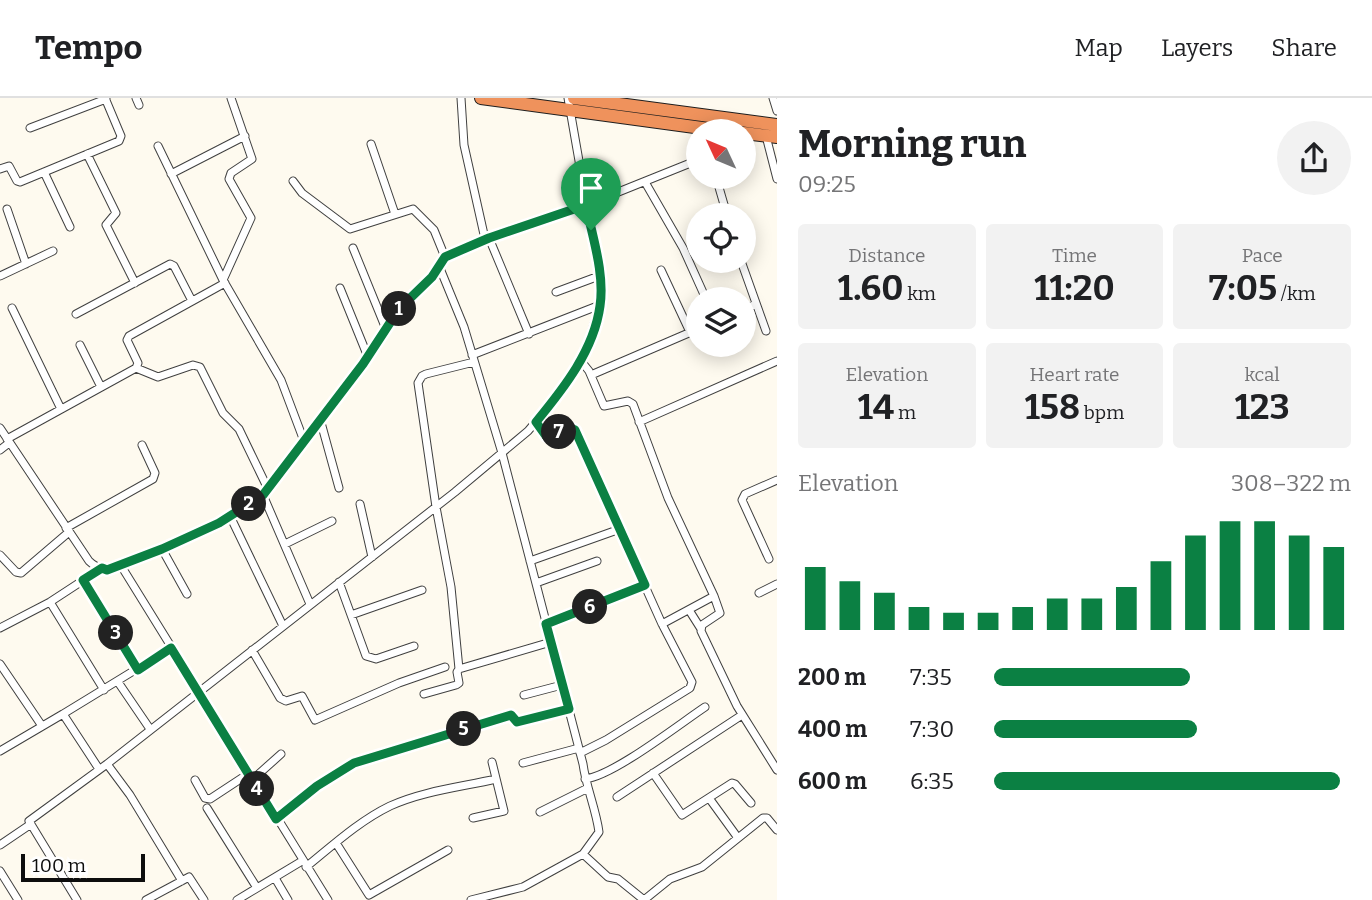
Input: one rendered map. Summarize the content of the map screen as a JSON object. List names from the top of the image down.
{
  "scale_bar": "100 m",
  "north": "top left",
  "page": {
    "header": "Tempo",
    "nav": ["Map", "Layers", "Share"],
    "heading": ["Morning run", "09:25"],
    "stats": [
      ["Distance", "1.60 km"],
      ["Time", "11:20"],
      ["Pace", "7:05 /km"],
      ["Elevation", "14 m"],
      ["Heart rate", "158 bpm"],
      ["kcal", "123"]
    ],
    "pins": [
      "1",
      "7",
      "2",
      "6",
      "3",
      "5",
      "4"
    ],
    "chart": ["Elevation", "308–322 m"],
    "list": [
      {
        "name": "200 m",
        "note": "7:35"
      },
      {
        "name": "400 m",
        "note": "7:30"
      },
      {
        "name": "600 m",
        "note": "6:35"
      }
    ],
    "scale": "100 m"
  }
}
